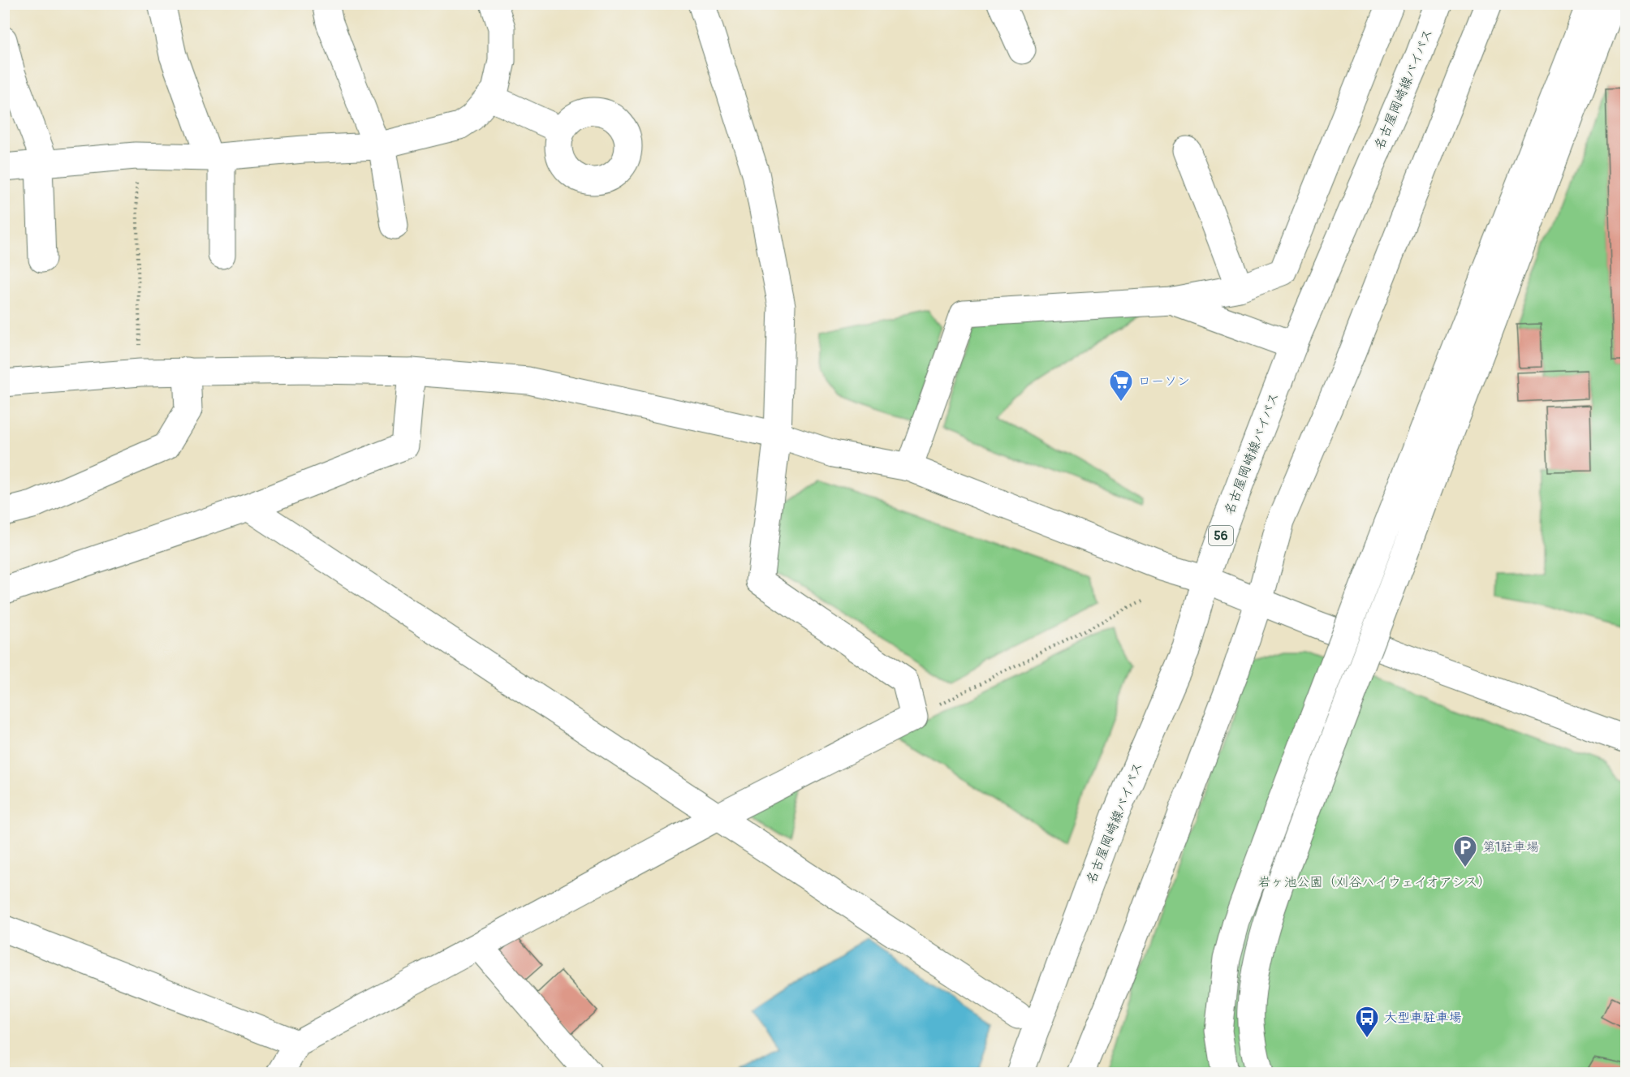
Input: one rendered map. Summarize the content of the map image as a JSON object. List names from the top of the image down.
{
  "streets": {
    "main road": ["名古屋岡崎線バイパス", "56"]
  },
  "parks": ["岩ヶ池公園（刈谷ハイウェイオアシス）"],
  "places": {
    "supermarket": ["ローソン"],
    "parking": ["第1駐車場"],
    "bus stop": ["大型車駐車場"]
  }
}
